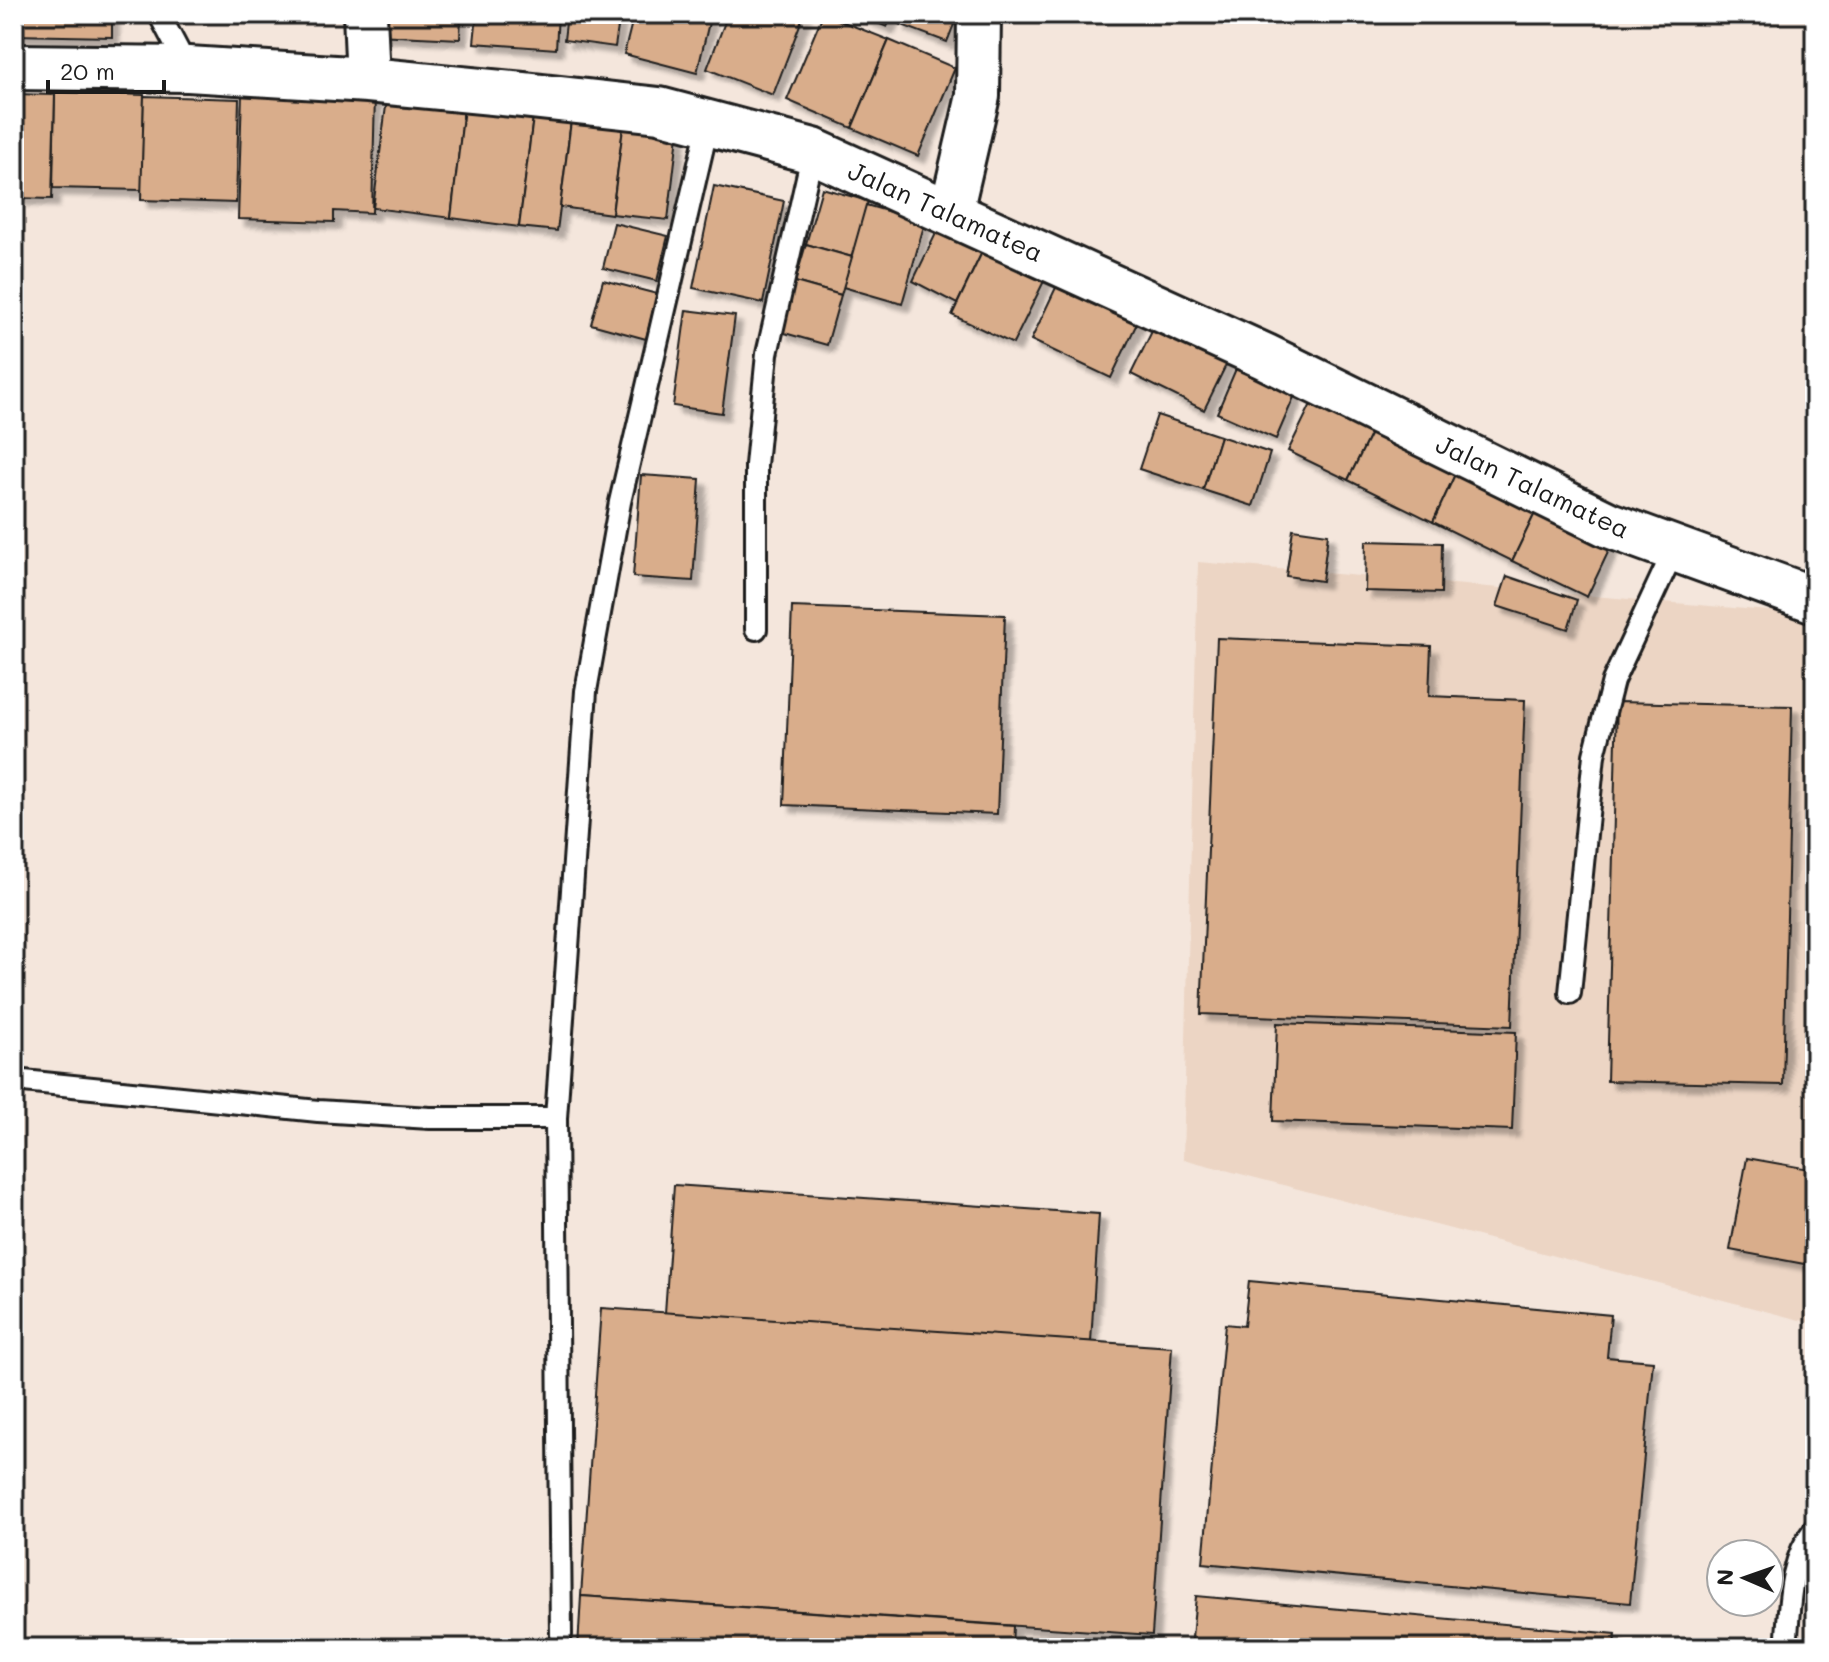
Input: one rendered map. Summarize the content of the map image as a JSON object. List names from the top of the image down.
{
  "streets": {
    "street": ["Jalan Talamatea"]
  },
  "scale_bar": "20 m",
  "north": "left"
}
